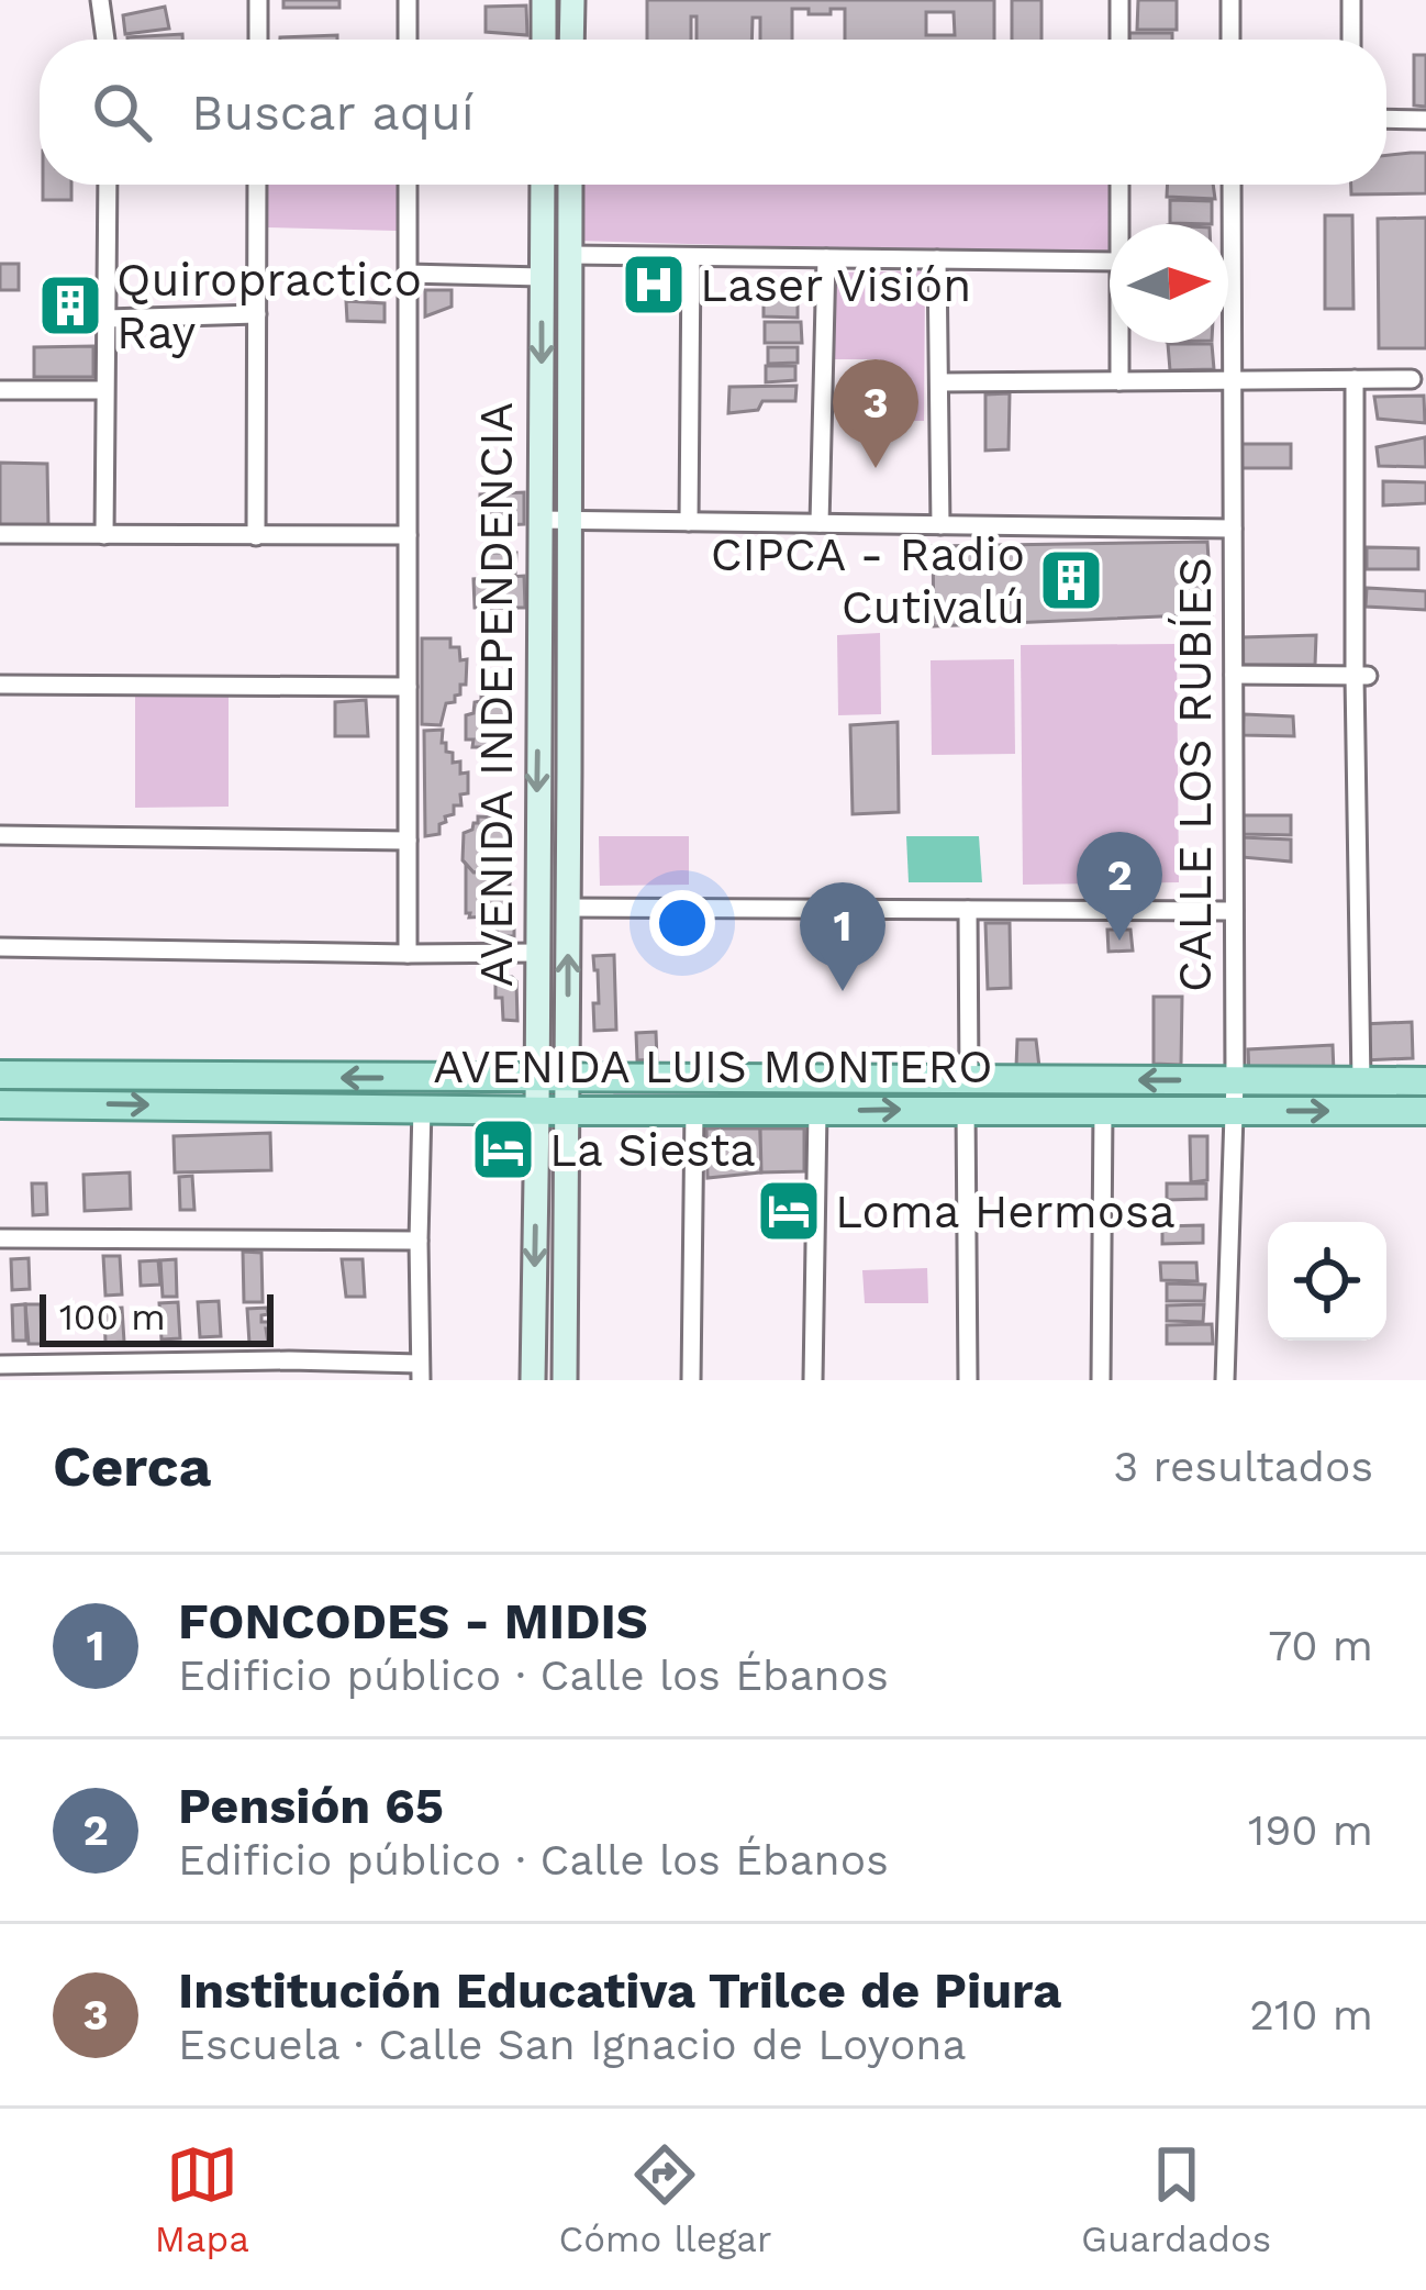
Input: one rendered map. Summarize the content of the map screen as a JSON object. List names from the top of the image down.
{
  "streets": {
    "main road": ["AVENIDA INDEPENDENCIA", "AVENIDA LUIS MONTERO"],
    "street": ["CALLE LOS RUBÍES"]
  },
  "crossings": [
    ["AVENIDA INDEPENDENCIA", "AVENIDA LUIS MONTERO"],
    ["CALLE LOS RUBÍES", "AVENIDA LUIS MONTERO"]
  ],
  "places": {
    "hospital": ["Laser Visión"],
    "building": ["Quiropractico Ray", "CIPCA - Radio Cutivalú"],
    "hotel": ["La Siesta", "Loma Hermosa"]
  },
  "scale_bar": "100 m",
  "north": "right",
  "page": {
    "search": "Buscar aquí",
    "pins": ["3", "2", "1"],
    "scale": "100 m",
    "heading": ["Cerca", "3 resultados"],
    "list": [
      {
        "mark": "1",
        "name": "FONCODES - MIDIS",
        "note": "Edificio público · Calle los Ébanos",
        "value": "70 m"
      },
      {
        "mark": "2",
        "name": "Pensión 65",
        "note": "Edificio público · Calle los Ébanos",
        "value": "190 m"
      },
      {
        "mark": "3",
        "name": "Institución Educativa Trilce de Piura",
        "note": "Escuela · Calle San Ignacio de Loyona",
        "value": "210 m"
      }
    ],
    "nav": ["Mapa", "Cómo llegar", "Guardados"]
  }
}
